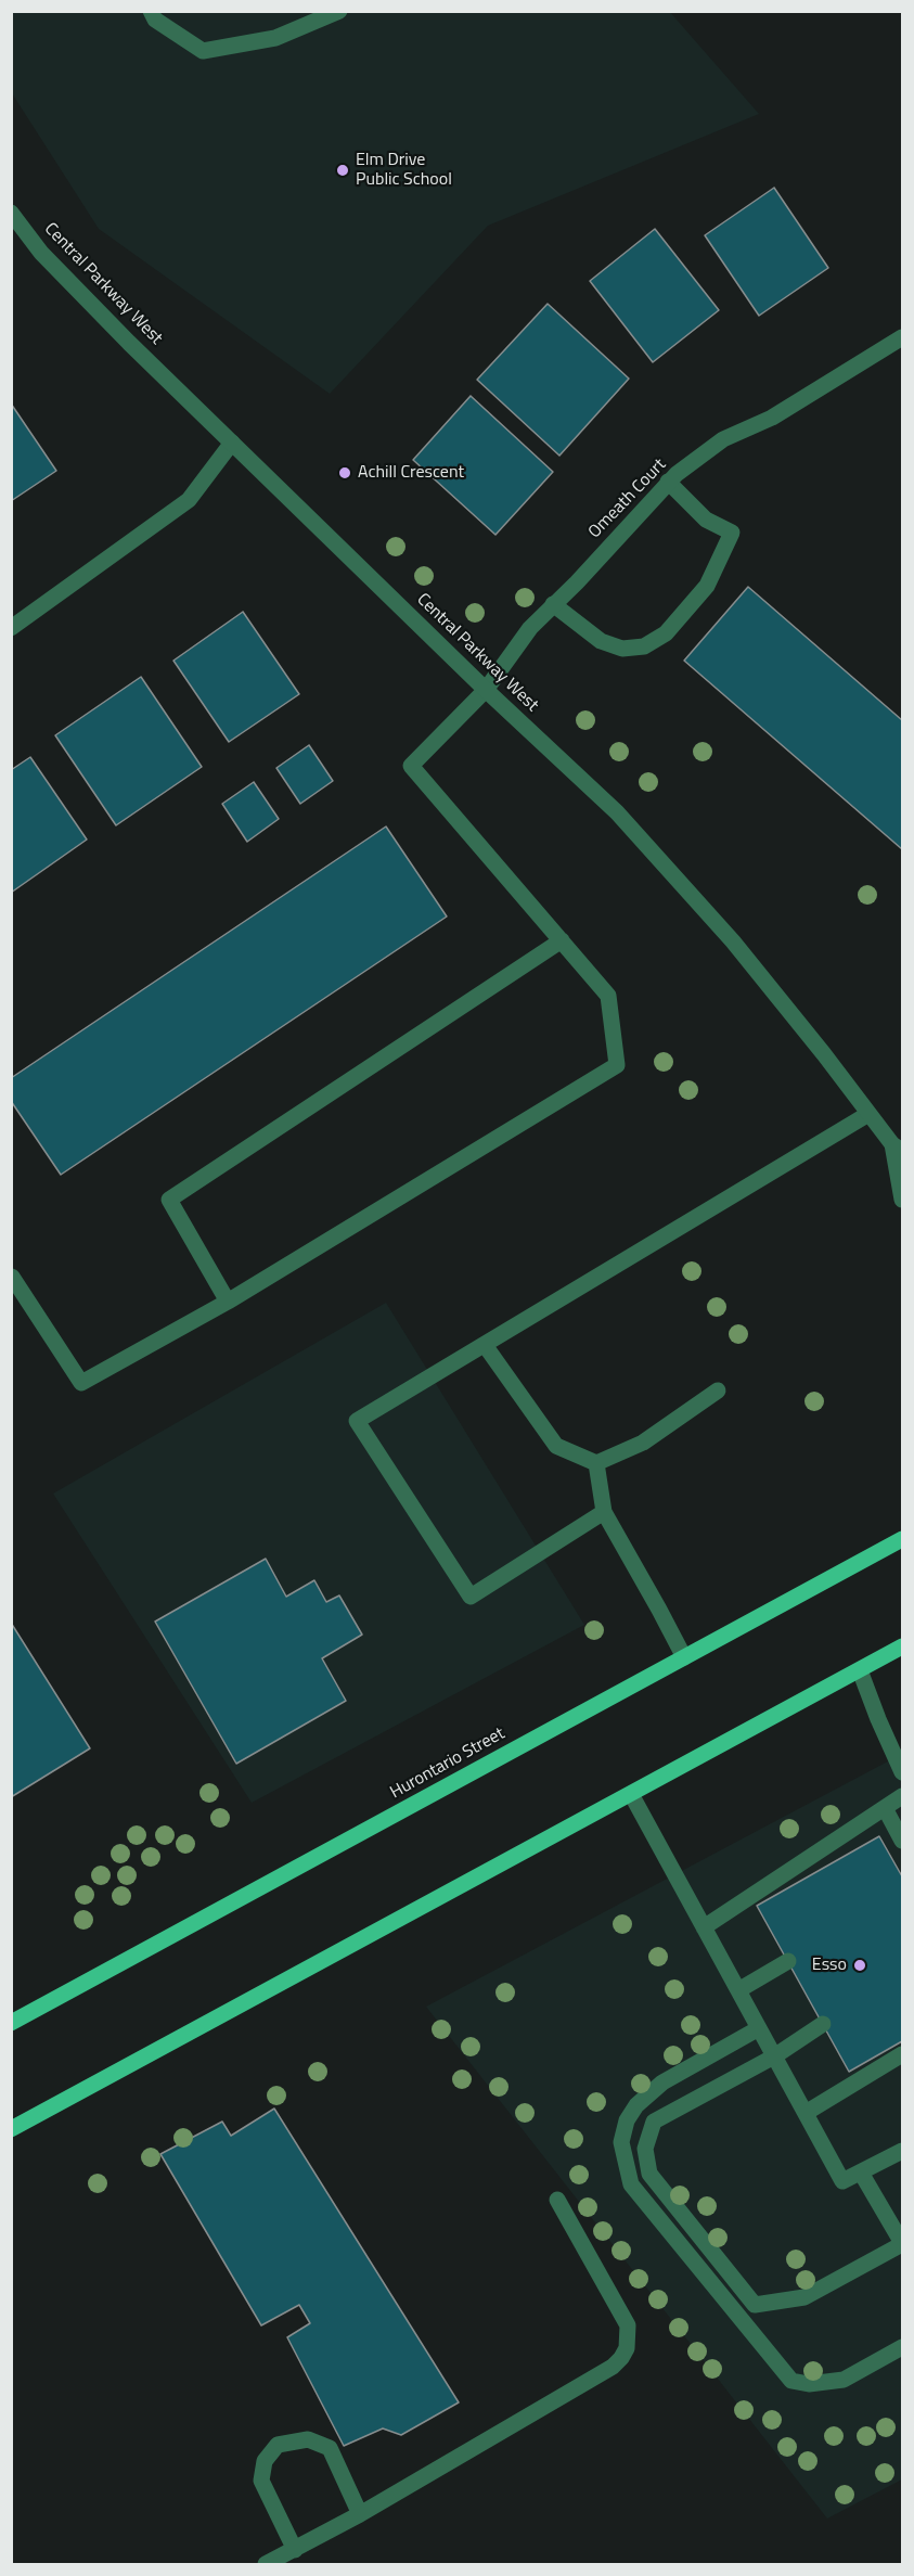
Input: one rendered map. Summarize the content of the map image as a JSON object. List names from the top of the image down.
{
  "streets": {
    "main road": ["Hurontario Street"],
    "street": ["Central Parkway West", "Omeath Court"]
  },
  "crossings": [
    ["Central Parkway West", "Omeath Court"]
  ],
  "places": ["Elm Drive Public School", "Achill Crescent", "Esso"]
}
